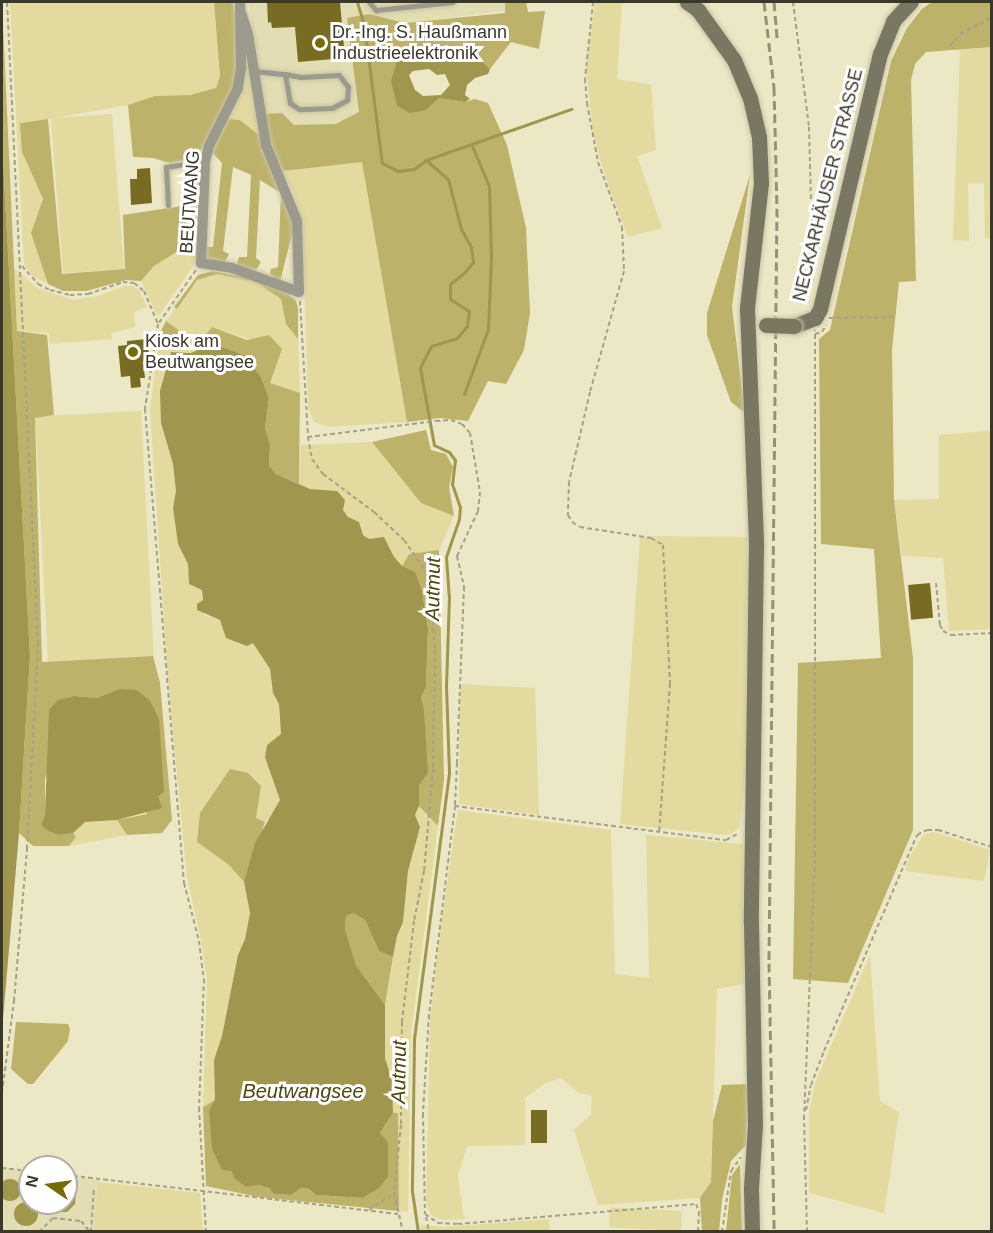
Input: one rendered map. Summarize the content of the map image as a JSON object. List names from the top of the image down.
{
  "streets": {
    "street": ["NECKARHÄUSER STRASSE", "BEUTWANG"]
  },
  "water": ["Autmut", "Beutwangsee"],
  "places": ["Dr.-Ing. S. Haußmann Industrieelektronik", "Kiosk am Beutwangsee"],
  "north": "left"
}
